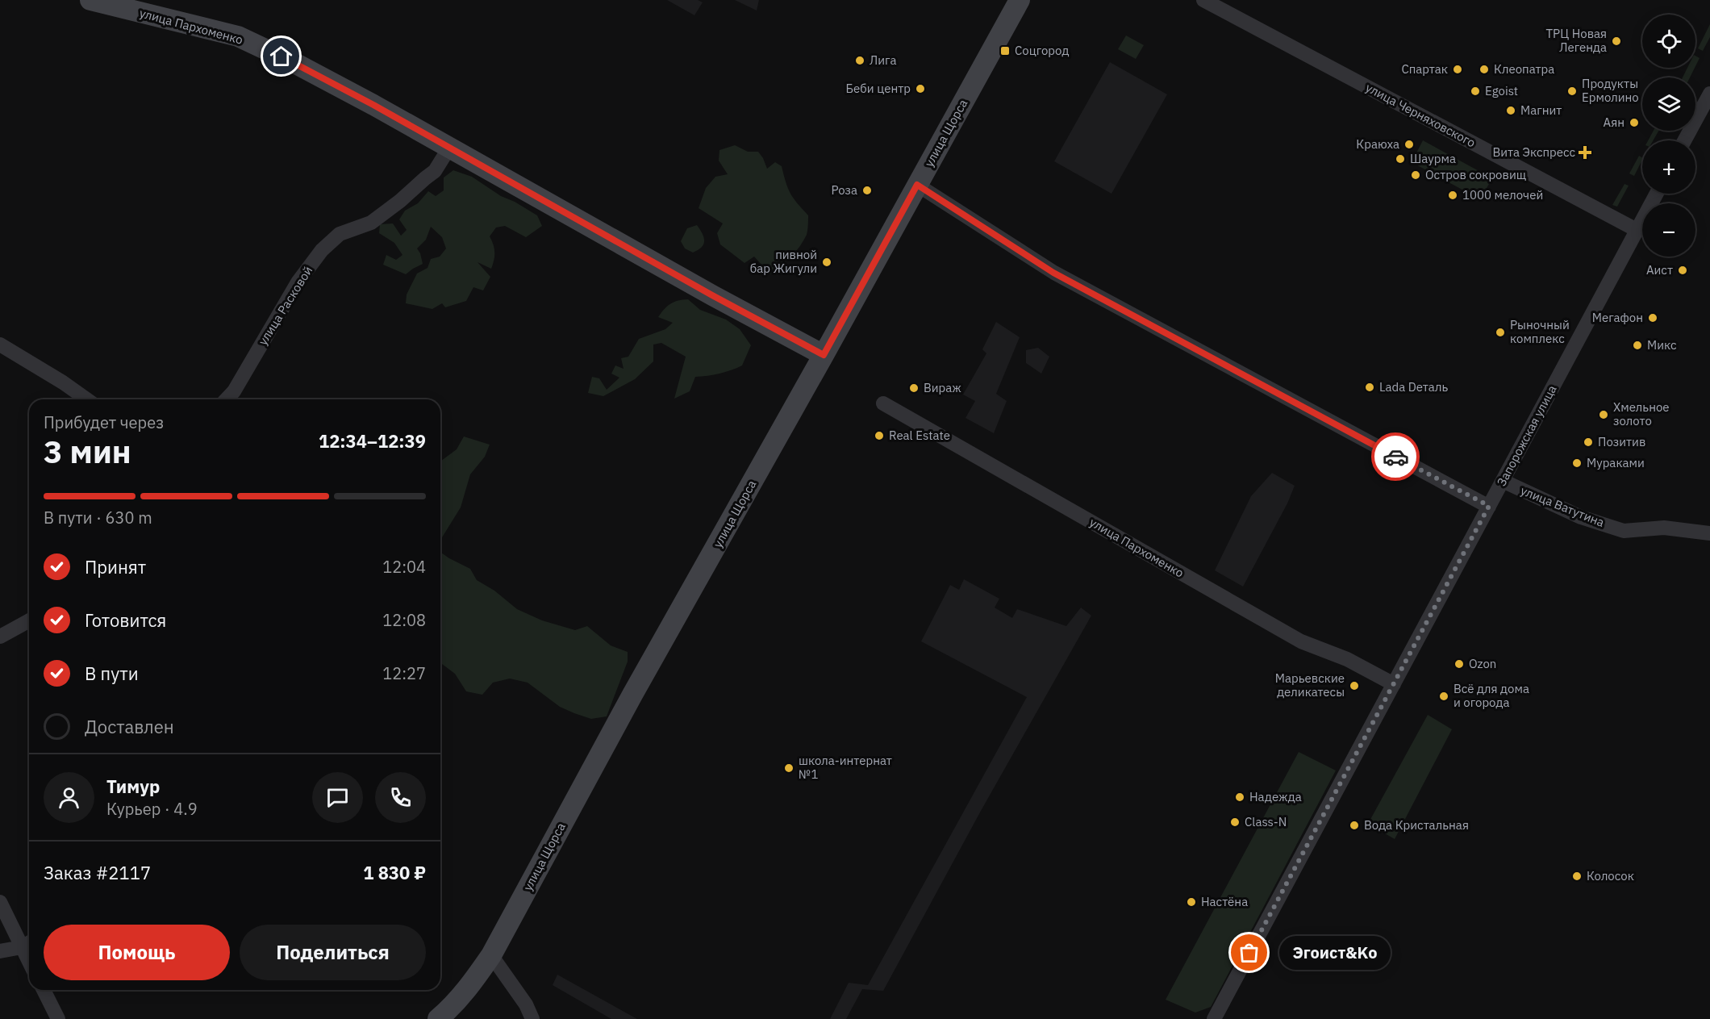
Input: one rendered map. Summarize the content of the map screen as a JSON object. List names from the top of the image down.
{
  "streets": {
    "main road": ["улица Пархоменко", "улица Щорса"],
    "street": [
      "улица Черняховского",
      "улица Расковой",
      "Запорожская улица",
      "улица Ватутина"
    ]
  },
  "crossings": [
    ["улица Пархоменко", "улица Щорса"],
    ["улица Пархоменко", "улица Расковой"],
    ["улица Пархоменко", "Запорожская улица"],
    ["улица Черняховского", "Запорожская улица"],
    ["Запорожская улица", "улица Ватутина"]
  ],
  "places": {
    "other": [
      "ТРЦ Новая Легенда",
      "Лига",
      "Спартак",
      "Клеопатра",
      "Беби центр",
      "Egoist",
      "Продукты Ермолино",
      "Магнит",
      "Аян",
      "Краюха",
      "Шаурма",
      "Остров сокровищ",
      "Роза",
      "1000 мелочей",
      "пивной бар Жигули",
      "Аист",
      "Мегафон",
      "Рыночный комплекс",
      "Микс",
      "Lada Dеталь",
      "Вираж",
      "Хмельное золото",
      "Real Estate",
      "Позитив",
      "Мураками",
      "Ozon",
      "Марьевские деликатесы",
      "Всё для дома и огорода",
      "школа-интернат №1",
      "Надежда",
      "Class-N",
      "Вода Кристальная",
      "Колосок",
      "Настёна",
      "Эгоист&Kо"
    ],
    "transit": ["Соцгород"],
    "health": ["Вита Экспресс"]
  },
  "page": {
    "map_buttons": ["+", "−"],
    "heading": ["3 мин", "Прибудет через", "12:34–12:39"],
    "panel": [
      "Тимур",
      "Курьер · 4.9",
      "Заказ #2117",
      "1 830 ₽"
    ],
    "bar": "В пути · 630 m",
    "list": [
      ["Принят", "12:04"],
      ["Готовится", "12:08"],
      ["В пути", "12:27"],
      "Доставлен"
    ],
    "buttons": ["Помощь", "Поделиться"],
    "bubble": "Эгоист&Kо"
  }
}
